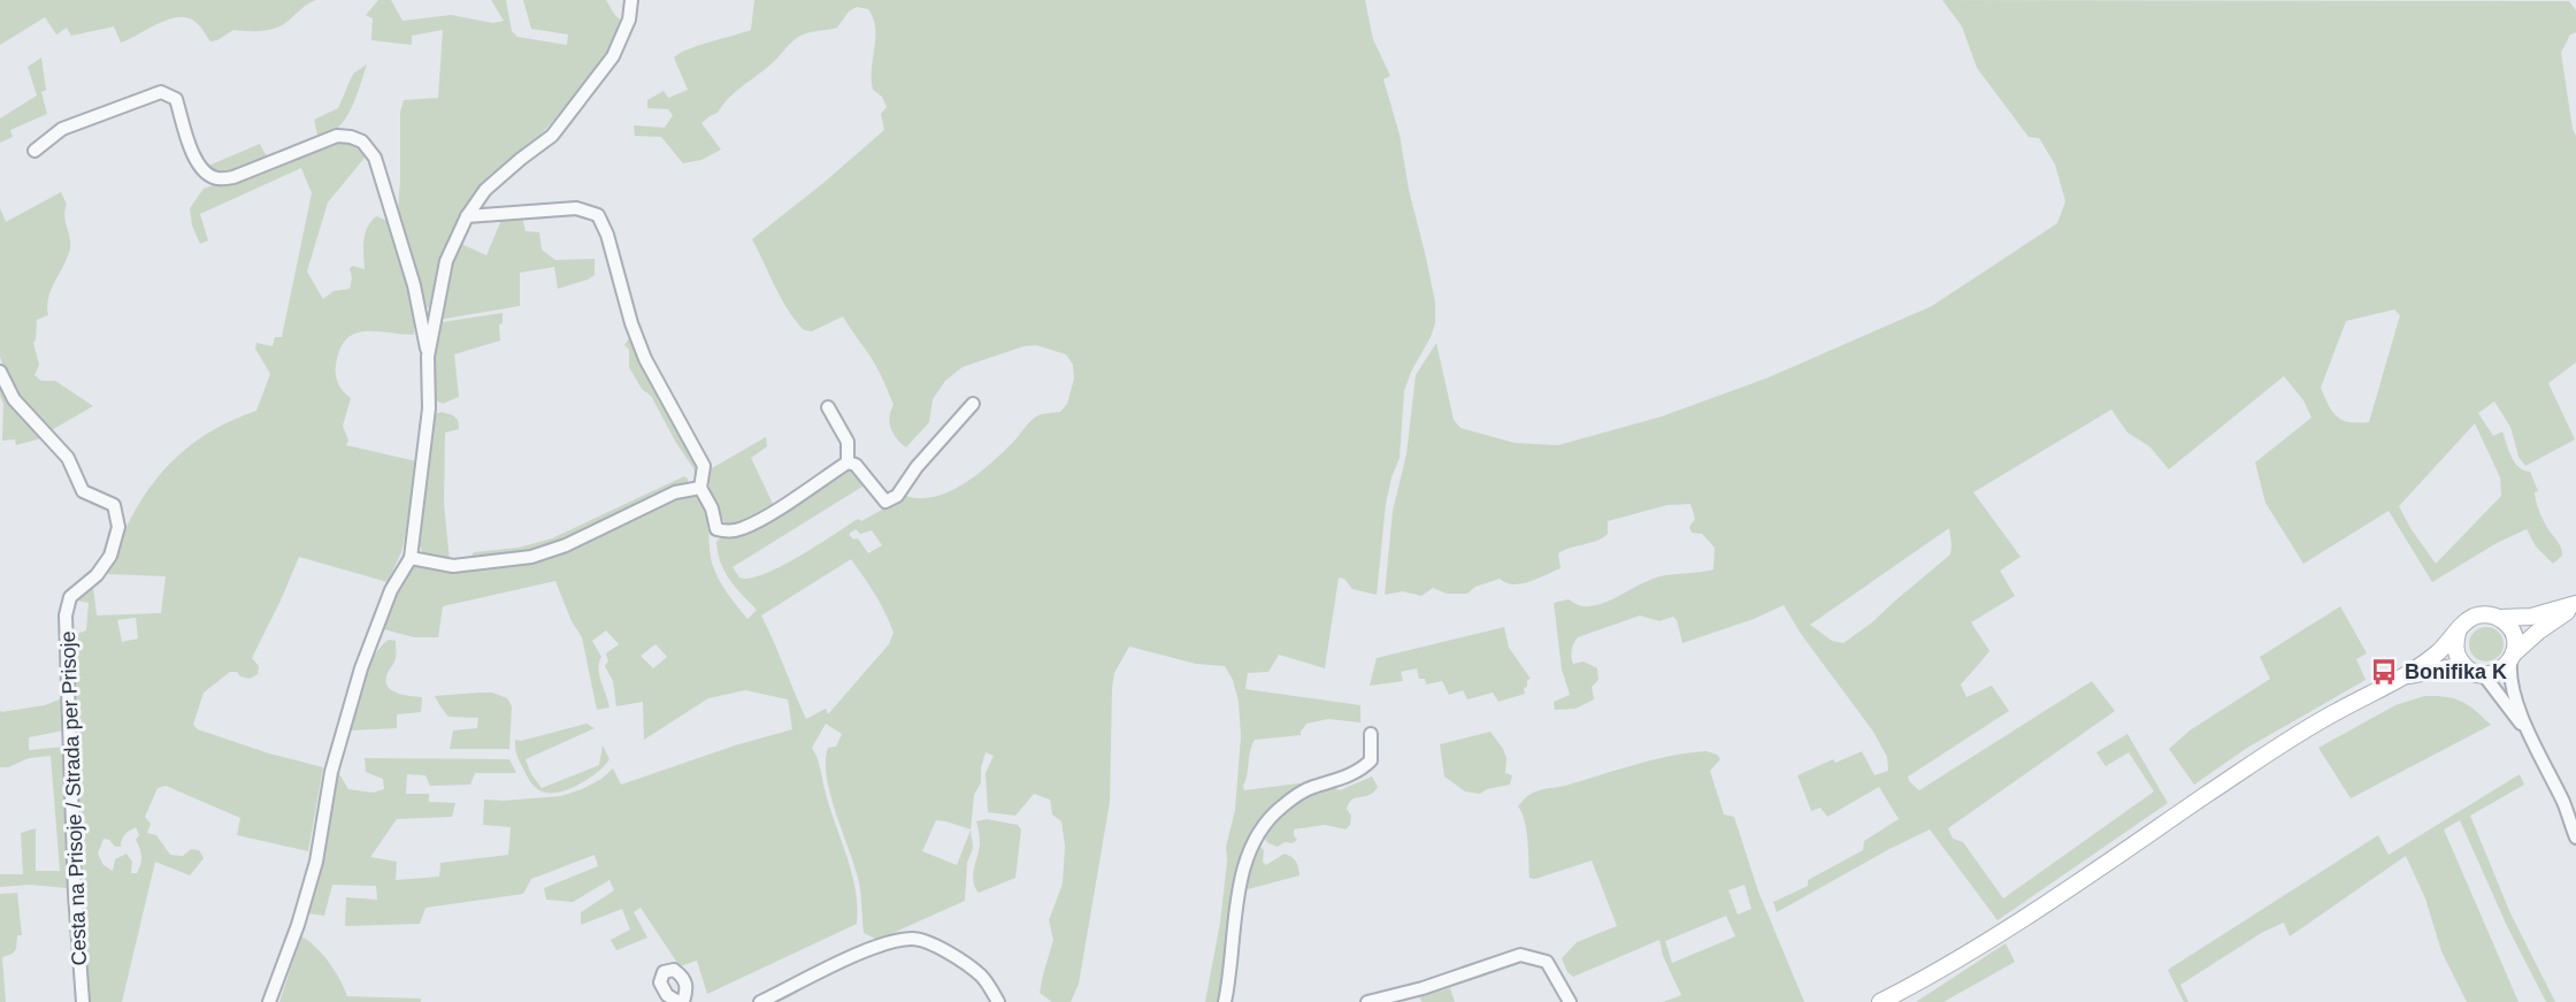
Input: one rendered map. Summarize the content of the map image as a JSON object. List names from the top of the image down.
{
  "streets": {
    "street": ["Cesta na Prisoje / Strada per Prisoje"]
  },
  "places": {
    "bus stop": ["Bonifika K"]
  }
}
